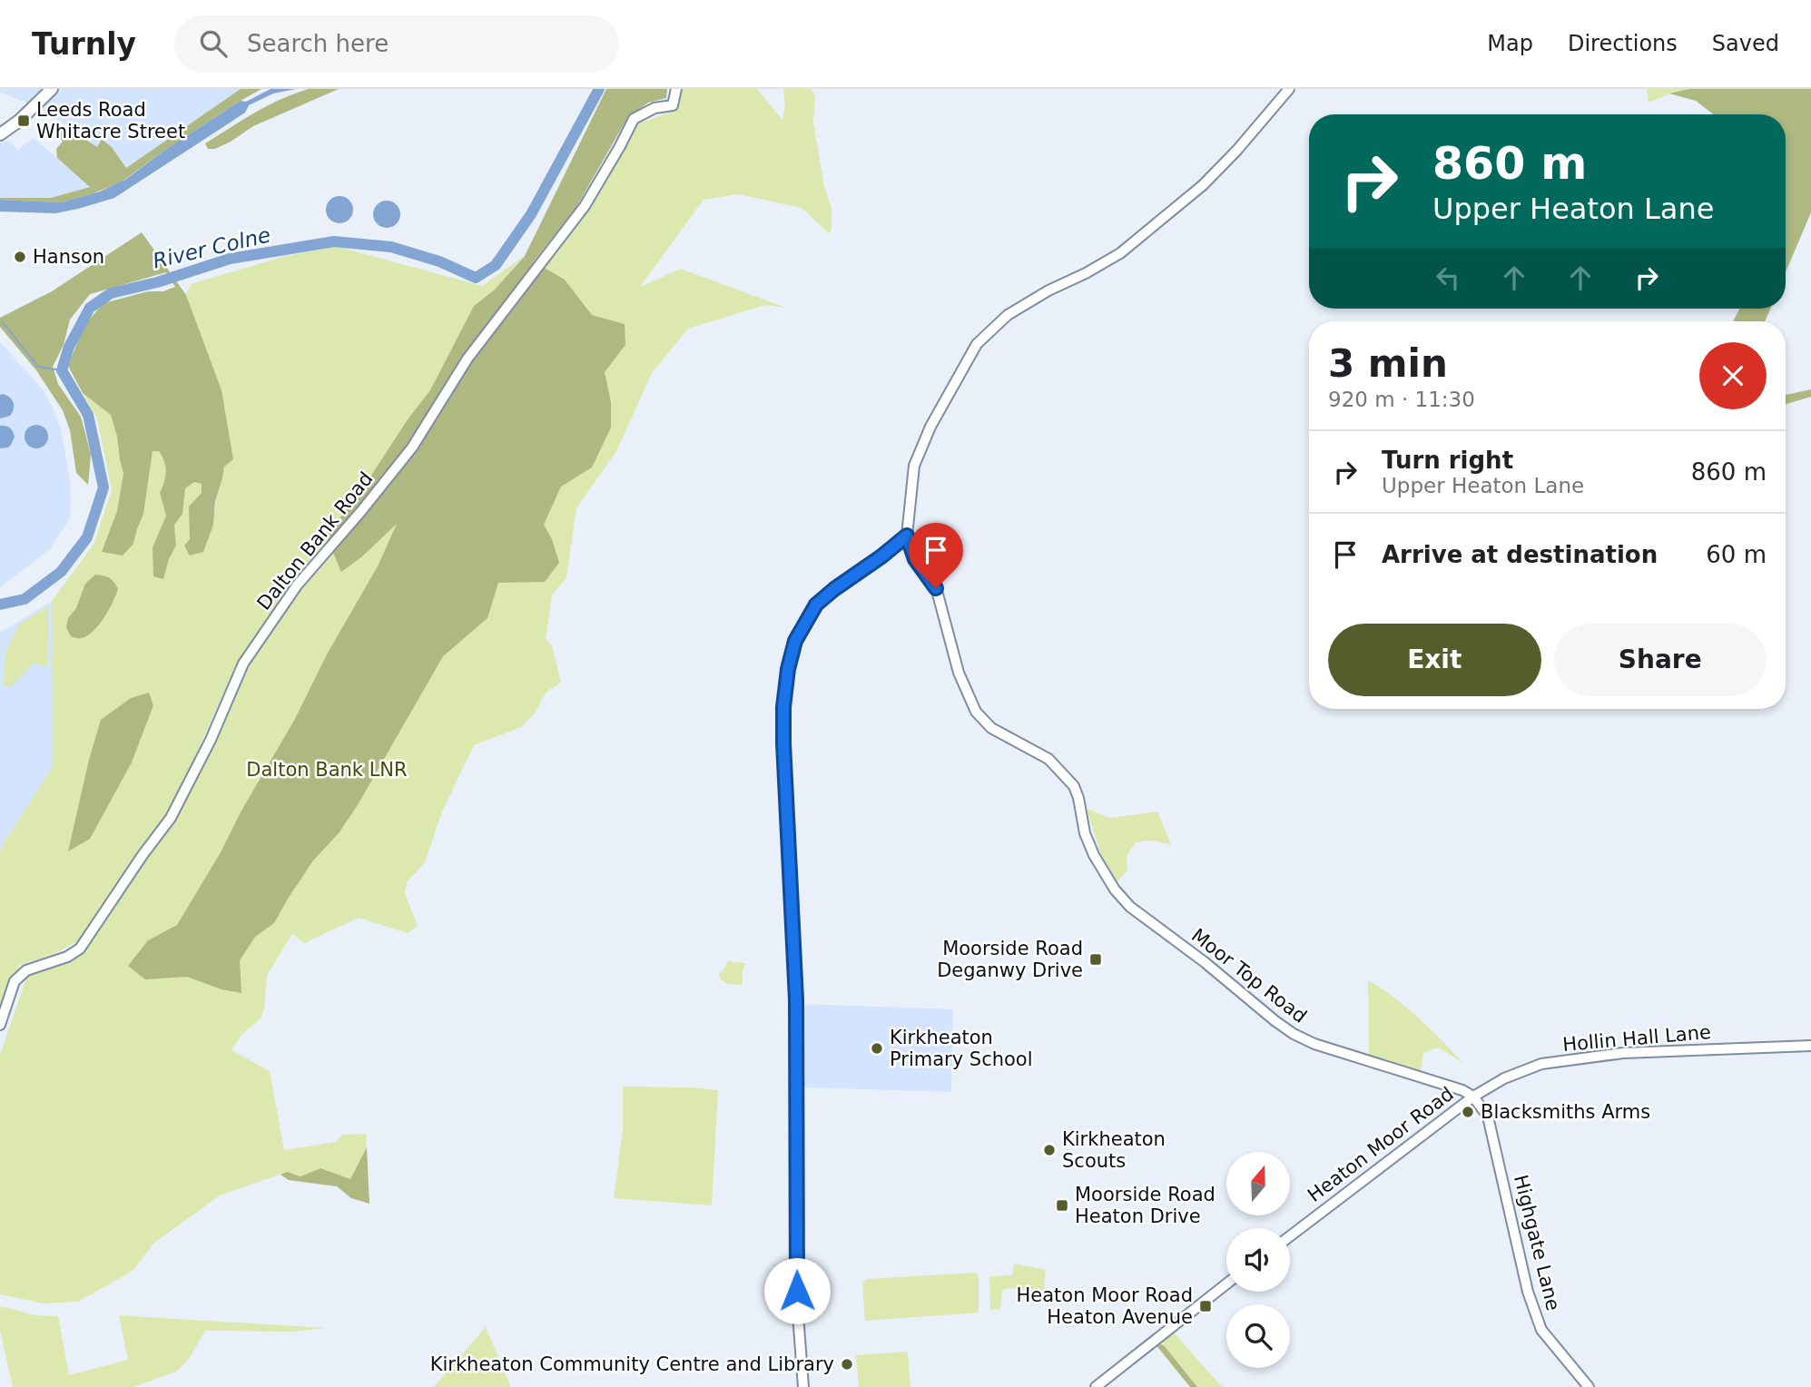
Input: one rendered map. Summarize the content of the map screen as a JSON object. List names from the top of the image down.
{
  "streets": {
    "street": [
      "Dalton Bank Road",
      "Moor Top Road",
      "Hollin Hall Lane",
      "Heaton Moor Road",
      "Highgate Lane"
    ]
  },
  "crossings": [
    ["Moor Top Road", "Hollin Hall Lane"],
    ["Moor Top Road", "Heaton Moor Road"],
    ["Moor Top Road", "Highgate Lane"],
    ["Hollin Hall Lane", "Heaton Moor Road"],
    ["Hollin Hall Lane", "Highgate Lane"],
    ["Heaton Moor Road", "Highgate Lane"]
  ],
  "water": ["River Colne"],
  "parks": ["Dalton Bank LNR"],
  "places": {
    "transit": [
      "Leeds Road Whitacre Street",
      "Moorside Road Deganwy Drive",
      "Moorside Road Heaton Drive",
      "Heaton Moor Road Heaton Avenue"
    ],
    "other": [
      "Hanson",
      "Kirkheaton Primary School",
      "Blacksmiths Arms",
      "Kirkheaton Scouts",
      "Kirkheaton Community Centre and Library"
    ]
  },
  "north": "top",
  "page": {
    "header": "Turnly",
    "search": "Search here",
    "nav": ["Map", "Directions", "Saved"],
    "turn": ["860 m", "Upper Heaton Lane"],
    "heading": ["3 min", "920 m · 11:30"],
    "list": [
      {
        "name": "Turn right",
        "note": "Upper Heaton Lane",
        "value": "860 m"
      },
      {
        "name": "Arrive at destination",
        "value": "60 m"
      }
    ],
    "buttons": ["Exit", "Share"]
  }
}
